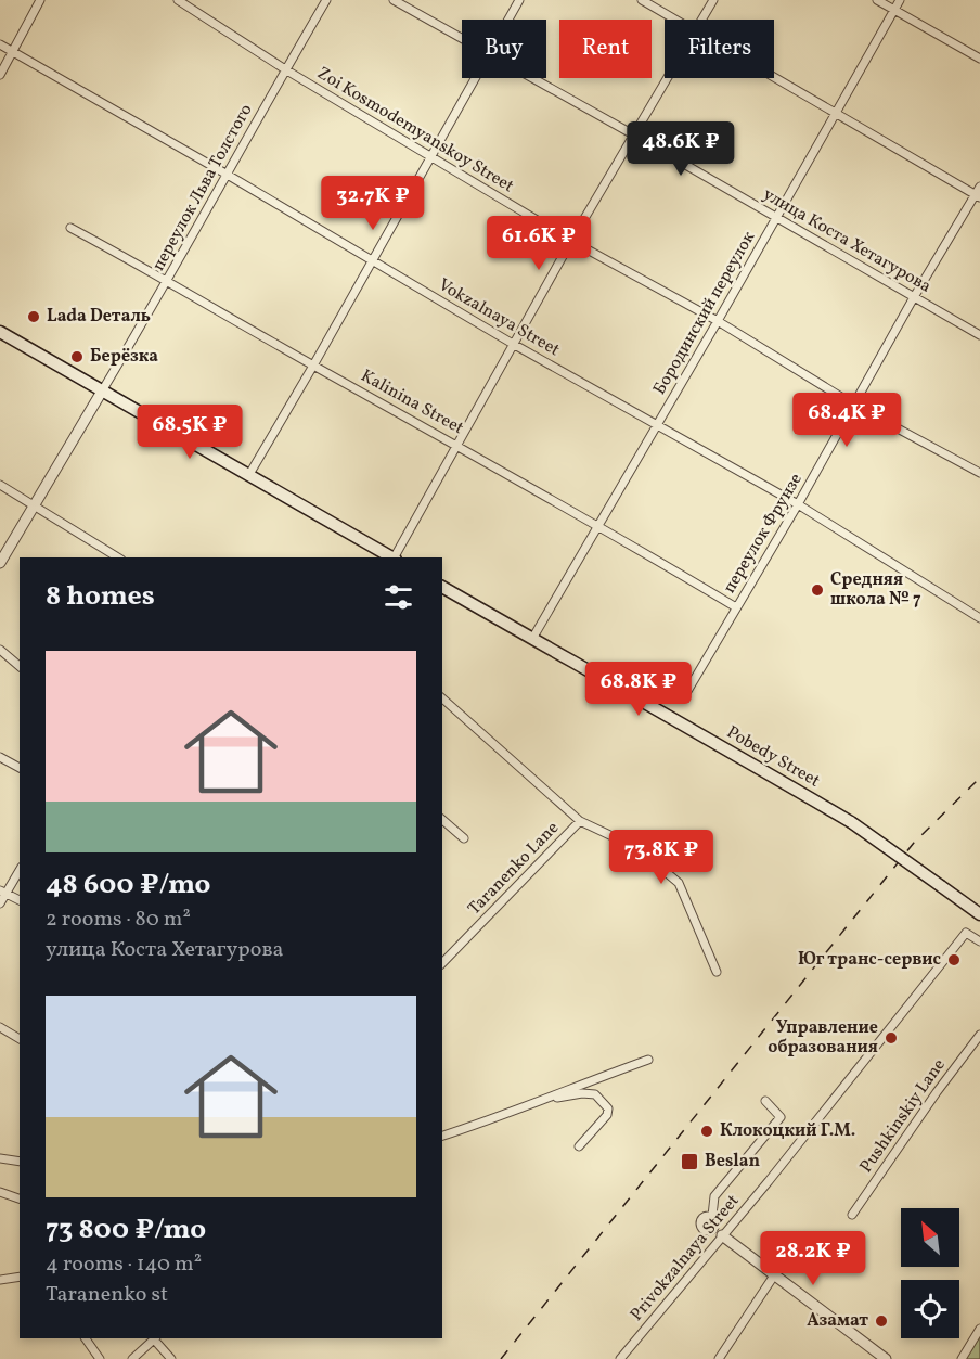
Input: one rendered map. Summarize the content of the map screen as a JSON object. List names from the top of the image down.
{
  "streets": {
    "main road": ["Pobedy Street"],
    "street": [
      "Zoi Kosmodemyanskoy Street",
      "переулок Льва Толстого",
      "улица Коста Хетагурова",
      "Бородинский переулок",
      "Vokzalnaya Street",
      "Kalinina Street",
      "переулок Фрунзе",
      "Taranenko Lane",
      "Pushkinskiy Lane",
      "Privokzalnaya Street"
    ]
  },
  "crossings": [
    ["Zoi Kosmodemyanskoy Street", "переулок Льва Толстого"],
    ["Zoi Kosmodemyanskoy Street", "Бородинский переулок"],
    ["Zoi Kosmodemyanskoy Street", "переулок Фрунзе"],
    ["переулок Льва Толстого", "Vokzalnaya Street"],
    ["переулок Льва Толстого", "Kalinina Street"],
    ["улица Коста Хетагурова", "Бородинский переулок"],
    ["улица Коста Хетагурова", "переулок Фрунзе"],
    ["Бородинский переулок", "Vokzalnaya Street"],
    ["Бородинский переулок", "Kalinina Street"],
    ["Бородинский переулок", "Pobedy Street"],
    ["Vokzalnaya Street", "переулок Фрунзе"],
    ["Kalinina Street", "переулок Фрунзе"]
  ],
  "places": {
    "other": [
      "Lada Dеталь",
      "Берёзка",
      "Средняя школа № 7",
      "Юг транс-сервис",
      "Управление образования",
      "Клокоцкий Г.М.",
      "Азамат"
    ],
    "transit": ["Beslan"]
  },
  "north": "top left",
  "page": {
    "chip": ["Buy", "Rent", "Filters"],
    "price": [
      "48.6K ₽",
      "32.7K ₽",
      "61.6K ₽",
      "68.4K ₽",
      "68.5K ₽",
      "68.8K ₽",
      "73.8K ₽",
      "28.2K ₽"
    ],
    "heading": "8 homes",
    "list": [
      {
        "name": "48 600 ₽/mo",
        "note": "2 rooms · 80 m² · улица Коста Хетагурова"
      },
      {
        "name": "73 800 ₽/mo",
        "note": "4 rooms · 140 m² · Taranenko st"
      }
    ]
  }
}
